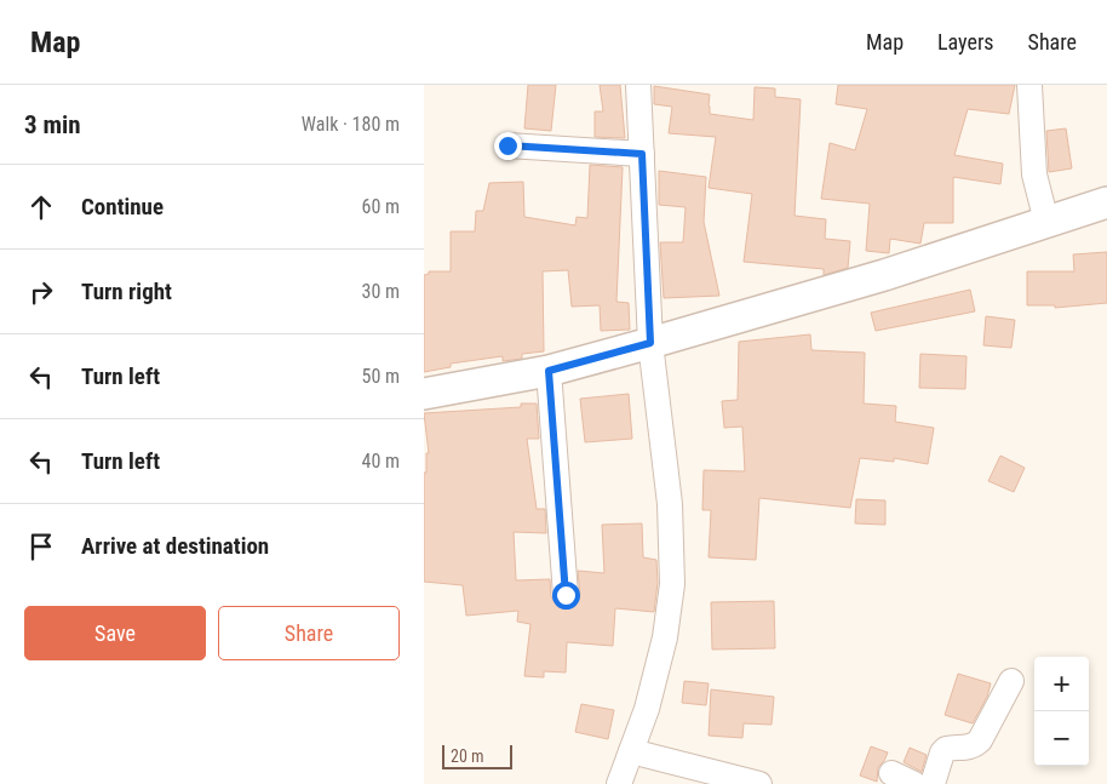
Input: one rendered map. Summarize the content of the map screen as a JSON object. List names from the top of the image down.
{
  "scale_bar": "20 m",
  "page": {
    "header": "Map",
    "nav": ["Map", "Layers", "Share"],
    "heading": ["3 min", "Walk · 180 m"],
    "list": [
      ["Continue", "60 m"],
      ["Turn right", "30 m"],
      ["Turn left", "50 m"],
      ["Turn left", "40 m"],
      "Arrive at destination"
    ],
    "buttons": ["Save", "Share"],
    "map_buttons": ["+", "−"],
    "scale": "20 m"
  }
}
